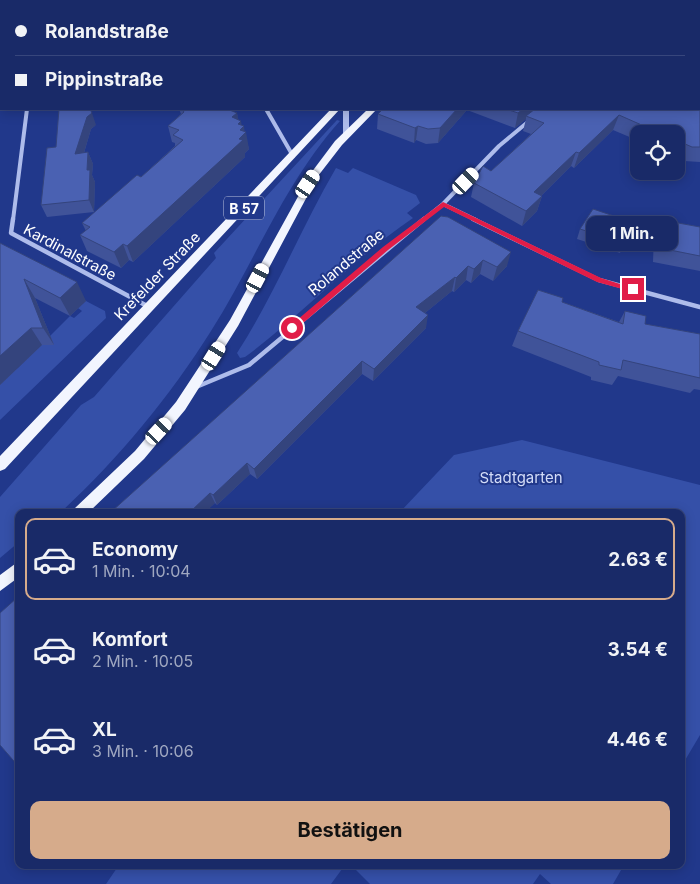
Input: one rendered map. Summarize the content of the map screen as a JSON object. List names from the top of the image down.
{
  "streets": {
    "main road": ["B 57", "Krefelder Straße"],
    "street": ["Kardinalstraße", "Rolandstraße"]
  },
  "crossings": [
    ["B 57", "Rolandstraße"],
    ["Kardinalstraße", "Krefelder Straße"]
  ],
  "parks": ["Stadtgarten"],
  "page": {
    "banner": ["Rolandstraße", "Pippinstraße"],
    "bubble": "1 Min.",
    "list": [
      {
        "name": "Economy",
        "note": "1 Min. · 10:04",
        "value": "2.63 €"
      },
      {
        "name": "Komfort",
        "note": "2 Min. · 10:05",
        "value": "3.54 €"
      },
      {
        "name": "XL",
        "note": "3 Min. · 10:06",
        "value": "4.46 €"
      }
    ],
    "buttons": "Bestätigen"
  }
}
